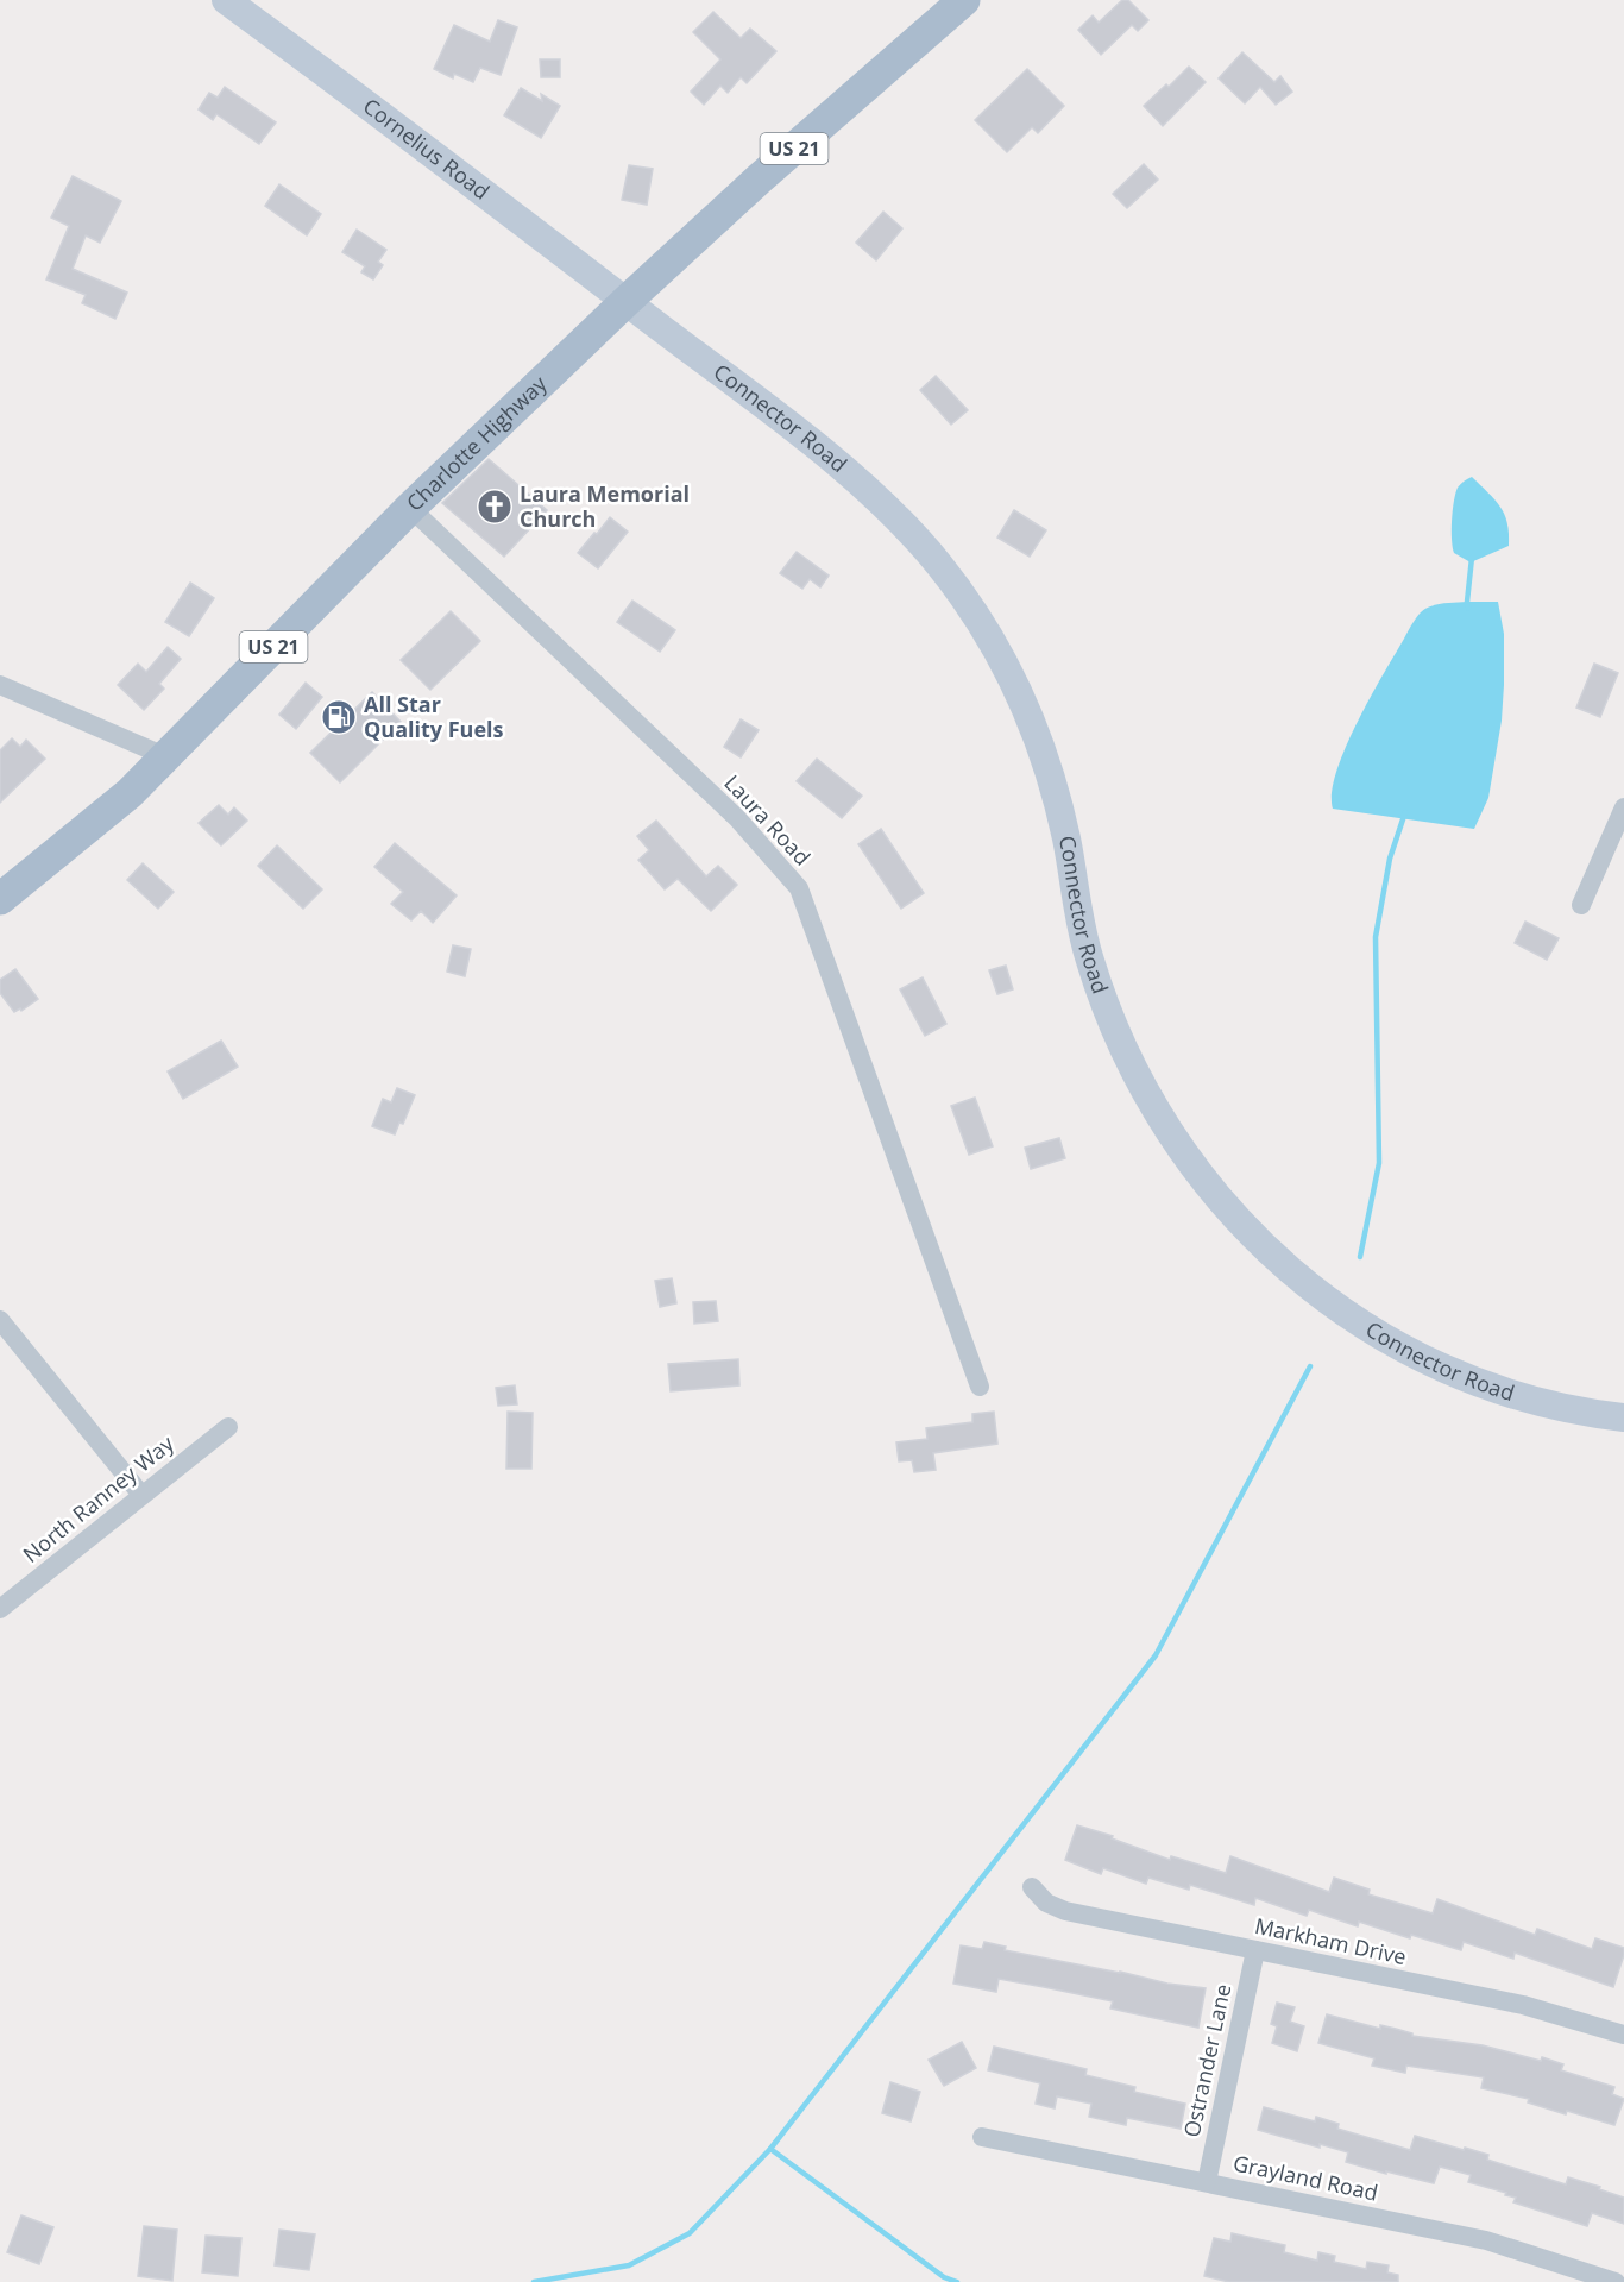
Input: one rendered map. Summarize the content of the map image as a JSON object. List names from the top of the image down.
{
  "streets": {
    "main road": ["US 21", "Charlotte Highway"],
    "street": [
      "Cornelius Road",
      "Connector Road",
      "Laura Road",
      "North Ranney Way",
      "Markham Drive",
      "Ostrander Lane",
      "Grayland Road"
    ]
  },
  "crossings": [
    ["Cornelius Road", "Connector Road"],
    ["Cornelius Road", "Charlotte Highway"],
    ["Connector Road", "Charlotte Highway"],
    ["Charlotte Highway", "Laura Road"],
    ["Markham Drive", "Ostrander Lane"],
    ["Ostrander Lane", "Grayland Road"]
  ],
  "places": {
    "church": ["Laura Memorial Church"],
    "fuel station": ["All Star Quality Fuels"]
  }
}
